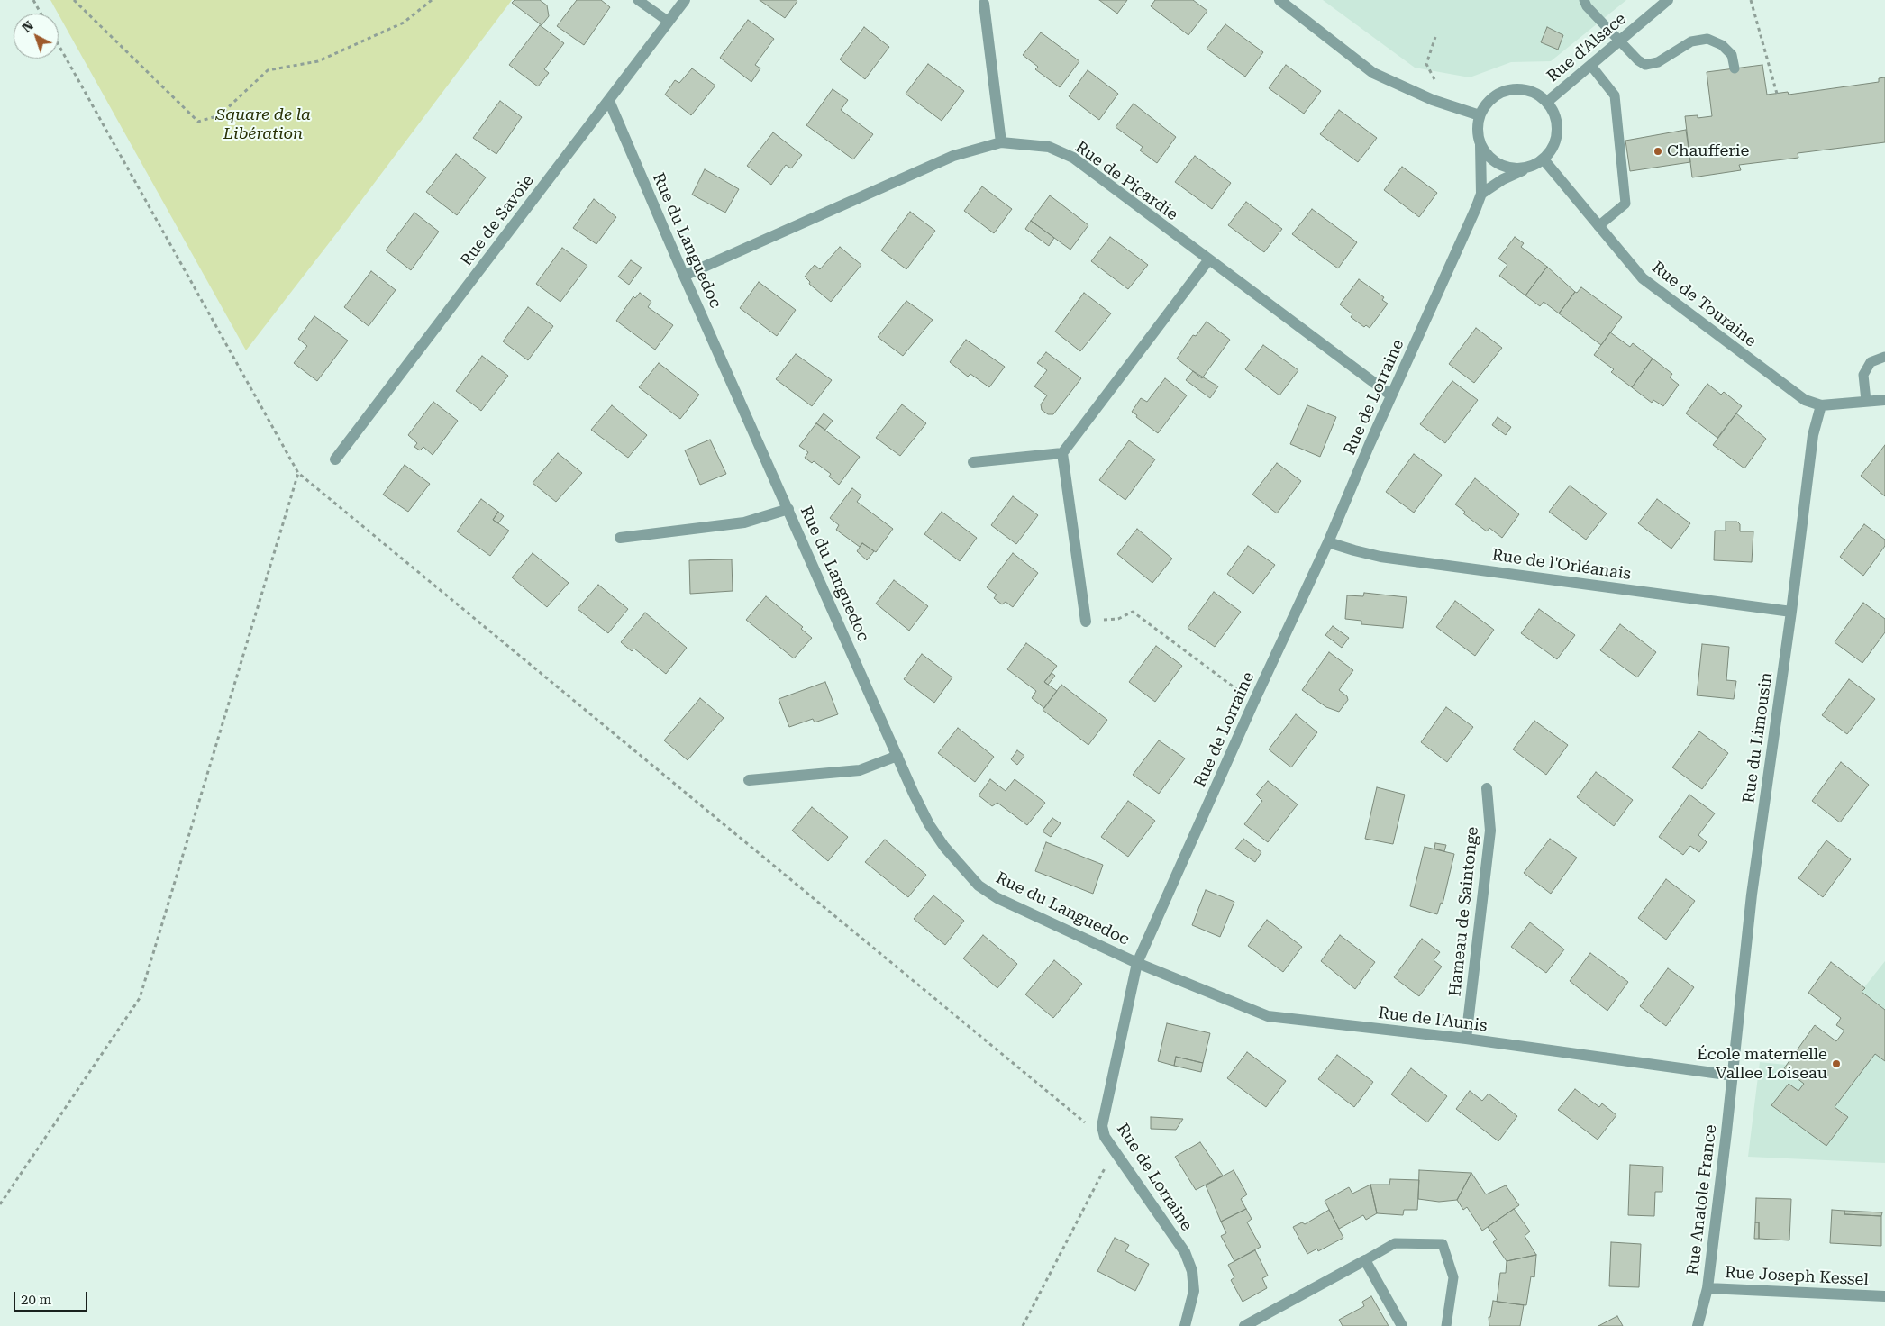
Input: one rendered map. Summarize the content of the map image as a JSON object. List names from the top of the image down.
{
  "streets": {
    "street": [
      "Rue d'Alsace",
      "Rue de Picardie",
      "Rue de Savoie",
      "Rue du Languedoc",
      "Rue de Touraine",
      "Rue de Lorraine",
      "Rue de l'Orléanais",
      "Rue du Limousin",
      "Hameau de Saintonge",
      "Rue de l'Aunis",
      "Rue Anatole France",
      "Rue Joseph Kessel"
    ]
  },
  "crossings": [
    ["Rue d'Alsace", "Rue de Touraine"],
    ["Rue d'Alsace", "Rue de Lorraine"],
    ["Rue de Picardie", "Rue du Languedoc"],
    ["Rue de Picardie", "Rue de Lorraine"],
    ["Rue de Savoie", "Rue du Languedoc"],
    ["Rue du Languedoc", "Rue de Lorraine"],
    ["Rue du Languedoc", "Rue de l'Aunis"],
    ["Rue de Touraine", "Rue de Lorraine"],
    ["Rue de Touraine", "Rue du Limousin"],
    ["Rue de Lorraine", "Rue de l'Orléanais"],
    ["Rue de Lorraine", "Rue de l'Aunis"],
    ["Rue de l'Orléanais", "Rue du Limousin"],
    ["Rue du Limousin", "Rue de l'Aunis"],
    ["Rue du Limousin", "Rue Anatole France"],
    ["Hameau de Saintonge", "Rue de l'Aunis"],
    ["Rue de l'Aunis", "Rue Anatole France"],
    ["Rue Anatole France", "Rue Joseph Kessel"]
  ],
  "parks": ["Square de la Libération"],
  "places": ["Chaufferie", "École maternelle Vallee Loiseau"],
  "scale_bar": "20 m",
  "north": "top left"
}
